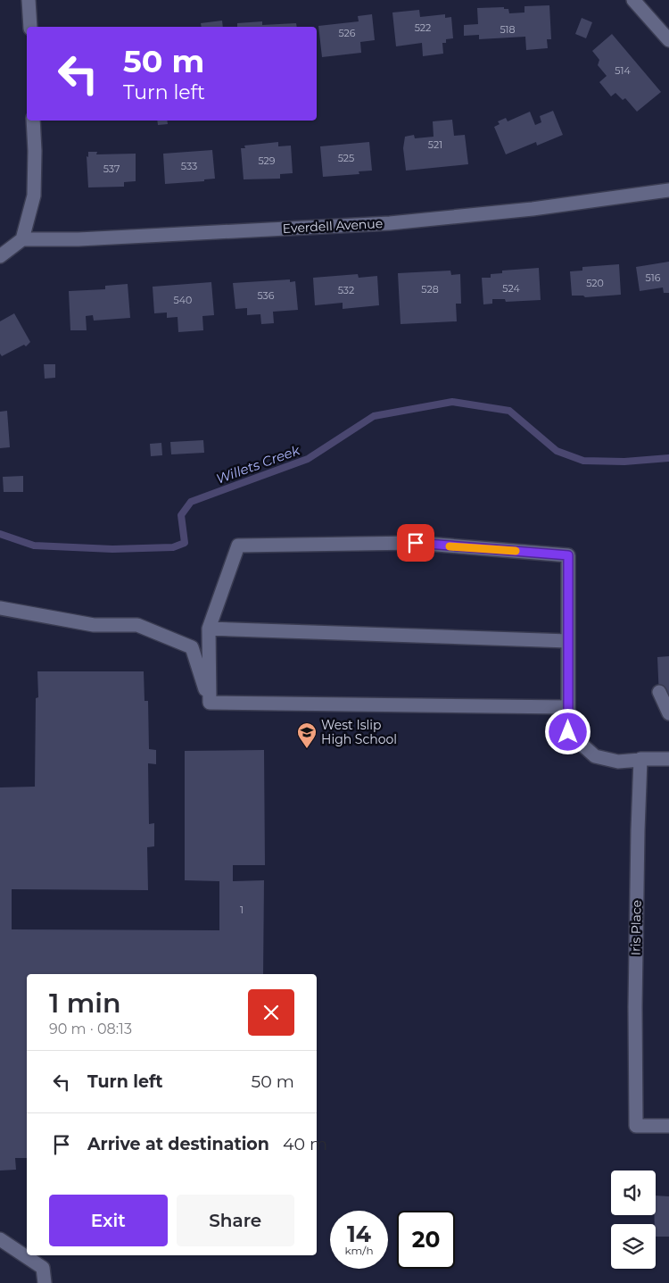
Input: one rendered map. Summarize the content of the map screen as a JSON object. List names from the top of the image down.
{
  "streets": {
    "street": ["Everdell Avenue", "Iris Place"]
  },
  "water": ["Willets Creek"],
  "places": {
    "school or university": ["West Islip High School"]
  },
  "house_numbers": [
    "522",
    "518",
    "526",
    "514",
    "521",
    "525",
    "529",
    "533",
    "537",
    "516",
    "520",
    "524",
    "528",
    "532",
    "536",
    "540",
    "1"
  ],
  "page": {
    "turn": ["50 m", "Turn left"],
    "heading": ["1 min", "90 m · 08:13"],
    "list": [
      {
        "name": "Turn left",
        "value": "50 m"
      },
      {
        "name": "Arrive at destination",
        "value": "40 m"
      }
    ],
    "buttons": ["Exit", "Share"],
    "speed": "14 km/h",
    "limit": "20"
  }
}
